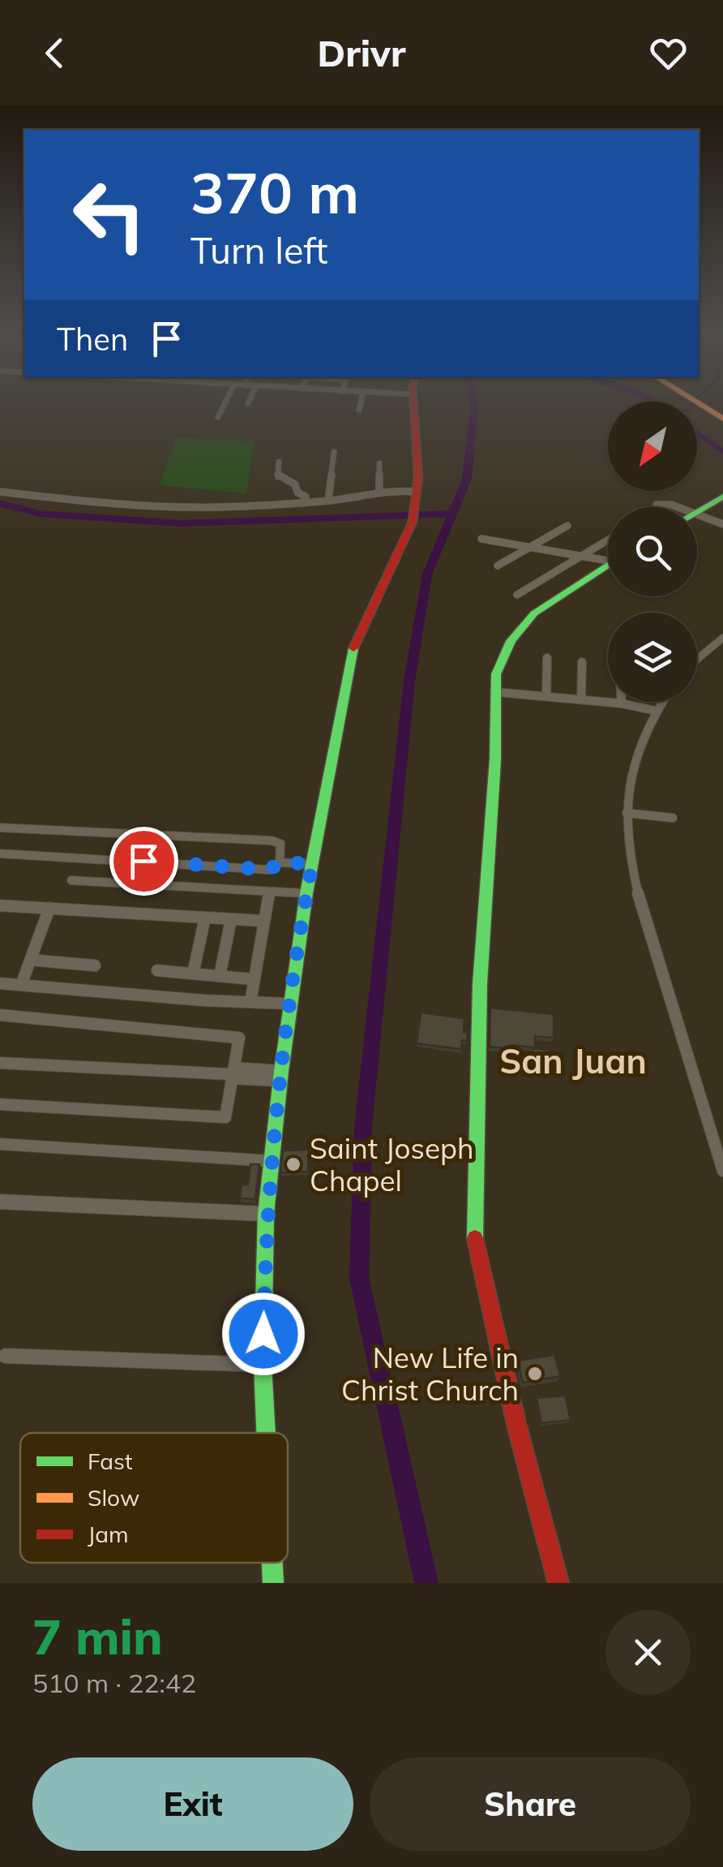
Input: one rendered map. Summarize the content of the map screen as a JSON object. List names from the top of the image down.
{
  "districts": ["San Juan"],
  "places": ["Saint Joseph Chapel", "New Life in Christ Church"],
  "legend": ["Fast", "Slow", "Jam"],
  "north": "bottom left",
  "page": {
    "header": "Drivr",
    "turn": ["370 m", "Turn left"],
    "then": "Then",
    "heading": ["7 min", "510 m · 22:42"],
    "buttons": ["Exit", "Share"]
  }
}
